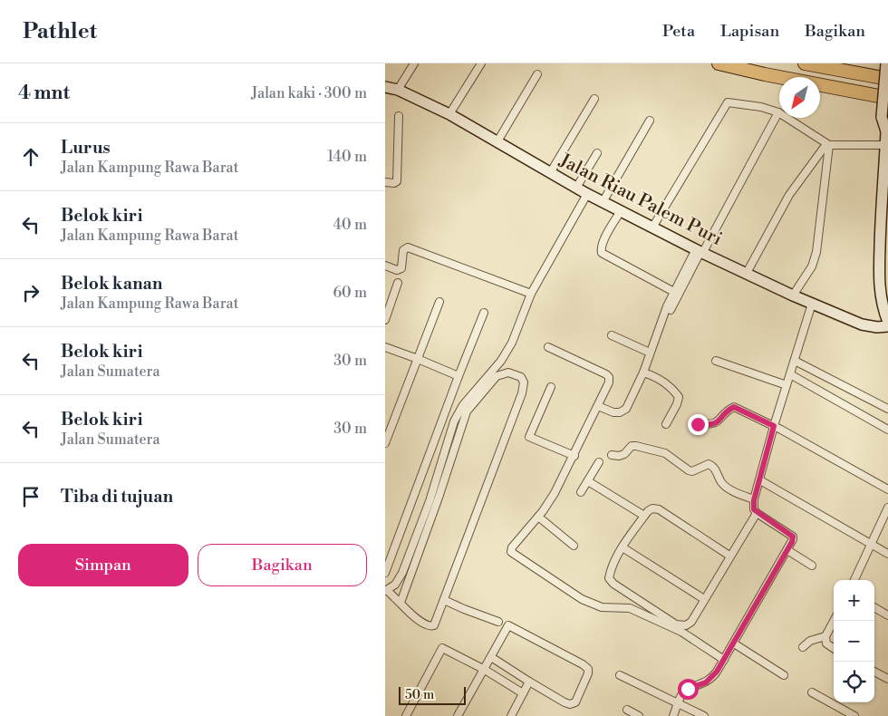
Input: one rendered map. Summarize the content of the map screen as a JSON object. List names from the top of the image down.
{
  "streets": {
    "street": ["Jalan Riau Palem Puri"]
  },
  "scale_bar": "50 m",
  "north": "bottom left",
  "page": {
    "header": "Pathlet",
    "nav": ["Peta", "Lapisan", "Bagikan"],
    "heading": ["4 mnt", "Jalan kaki · 300 m"],
    "list": [
      ["Lurus", "Jalan Kampung Rawa Barat", "140 m"],
      ["Belok kiri", "Jalan Kampung Rawa Barat", "40 m"],
      ["Belok kanan", "Jalan Kampung Rawa Barat", "60 m"],
      ["Belok kiri", "Jalan Sumatera", "30 m"],
      ["Belok kiri", "Jalan Sumatera", "30 m"],
      "Tiba di tujuan"
    ],
    "buttons": ["Simpan", "Bagikan"],
    "map_buttons": ["+", "−"],
    "scale": "50 m"
  }
}
